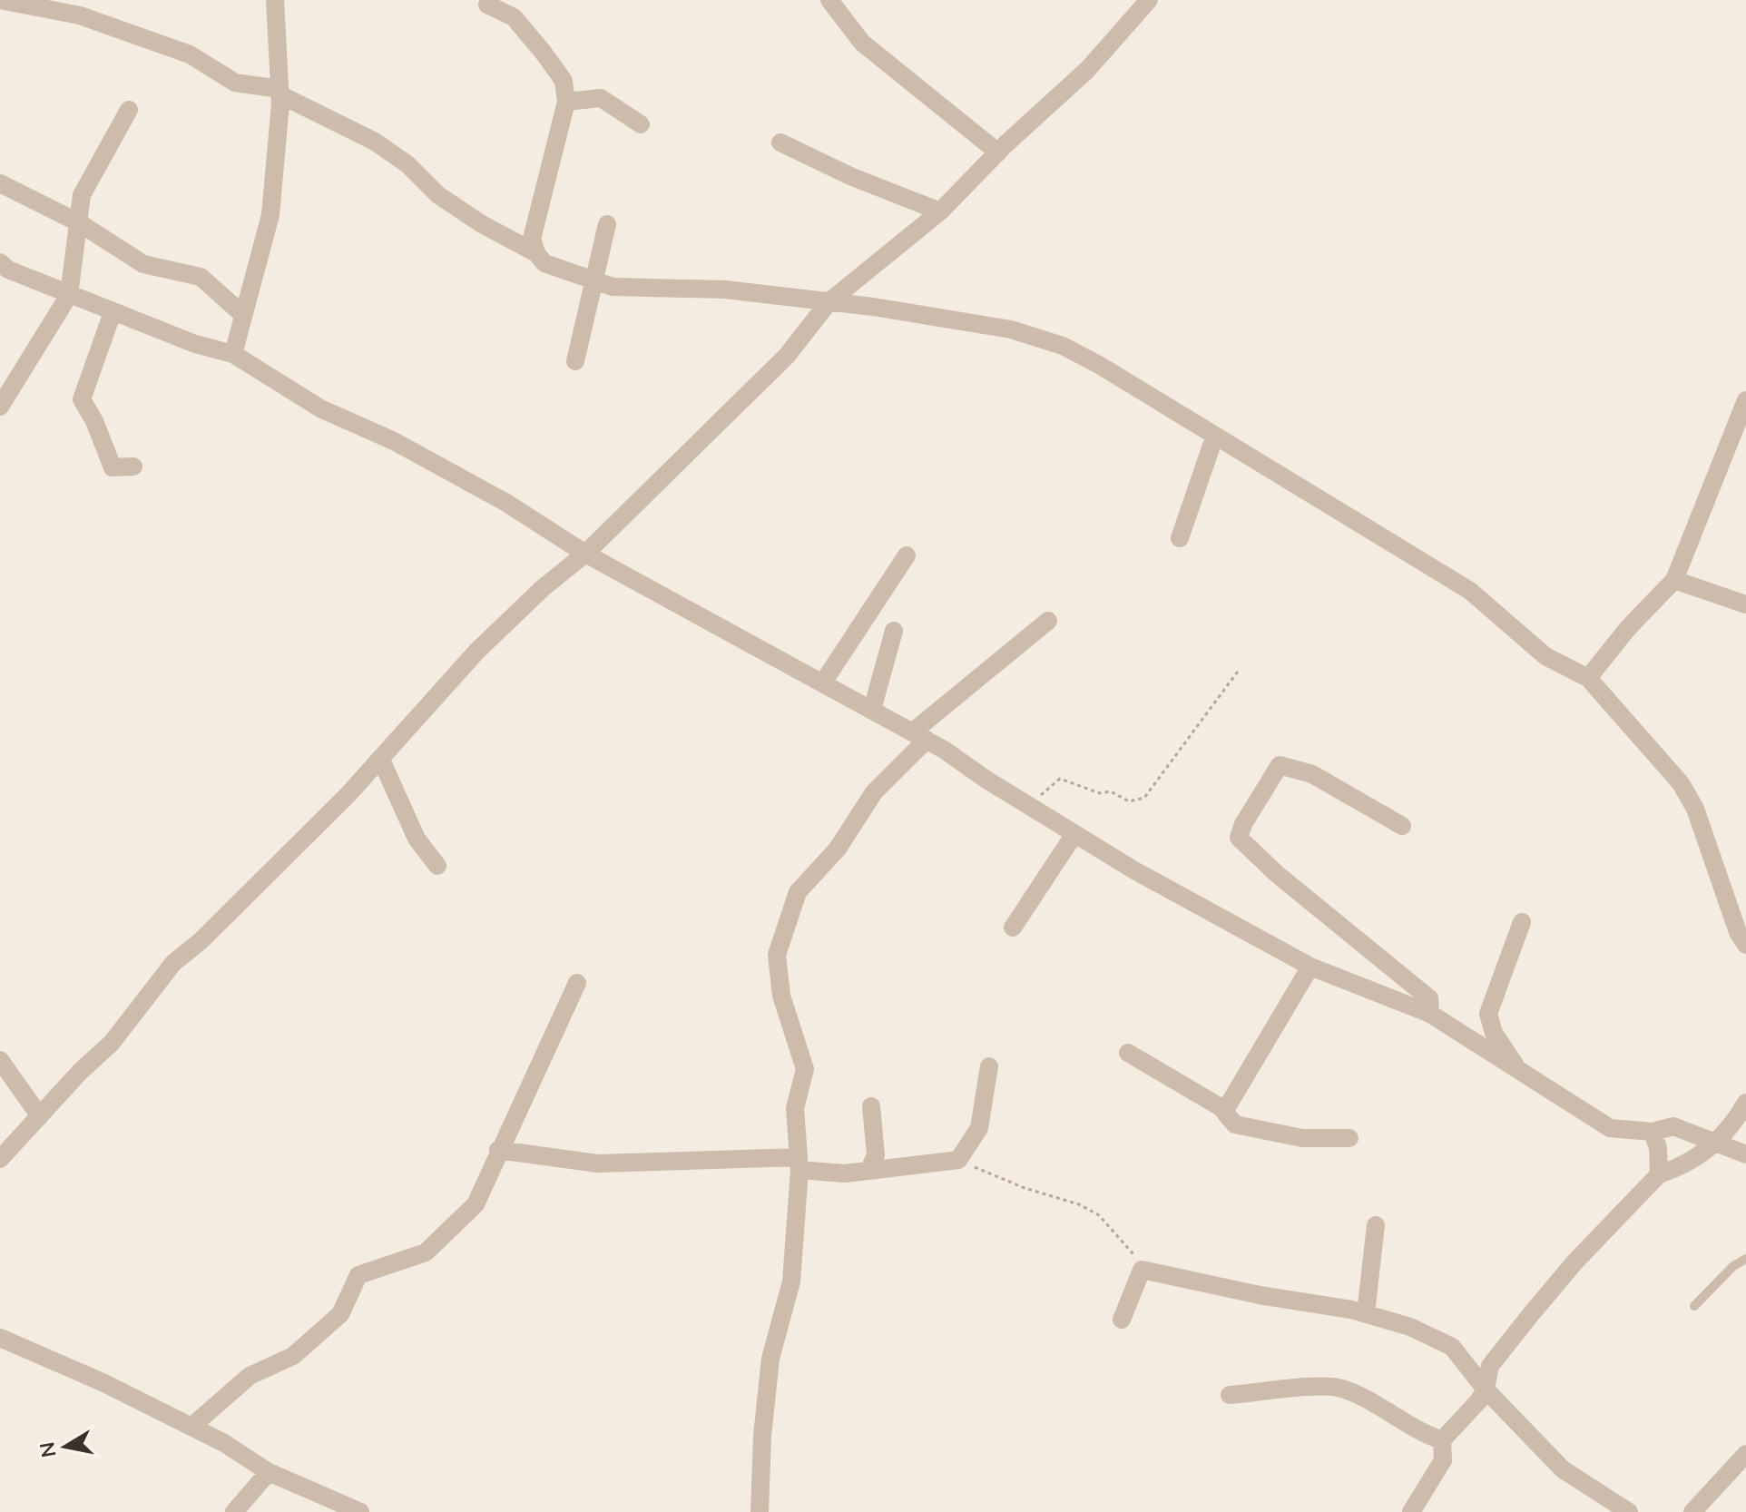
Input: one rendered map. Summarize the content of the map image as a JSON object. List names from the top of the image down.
{
  "north": "left"
}
